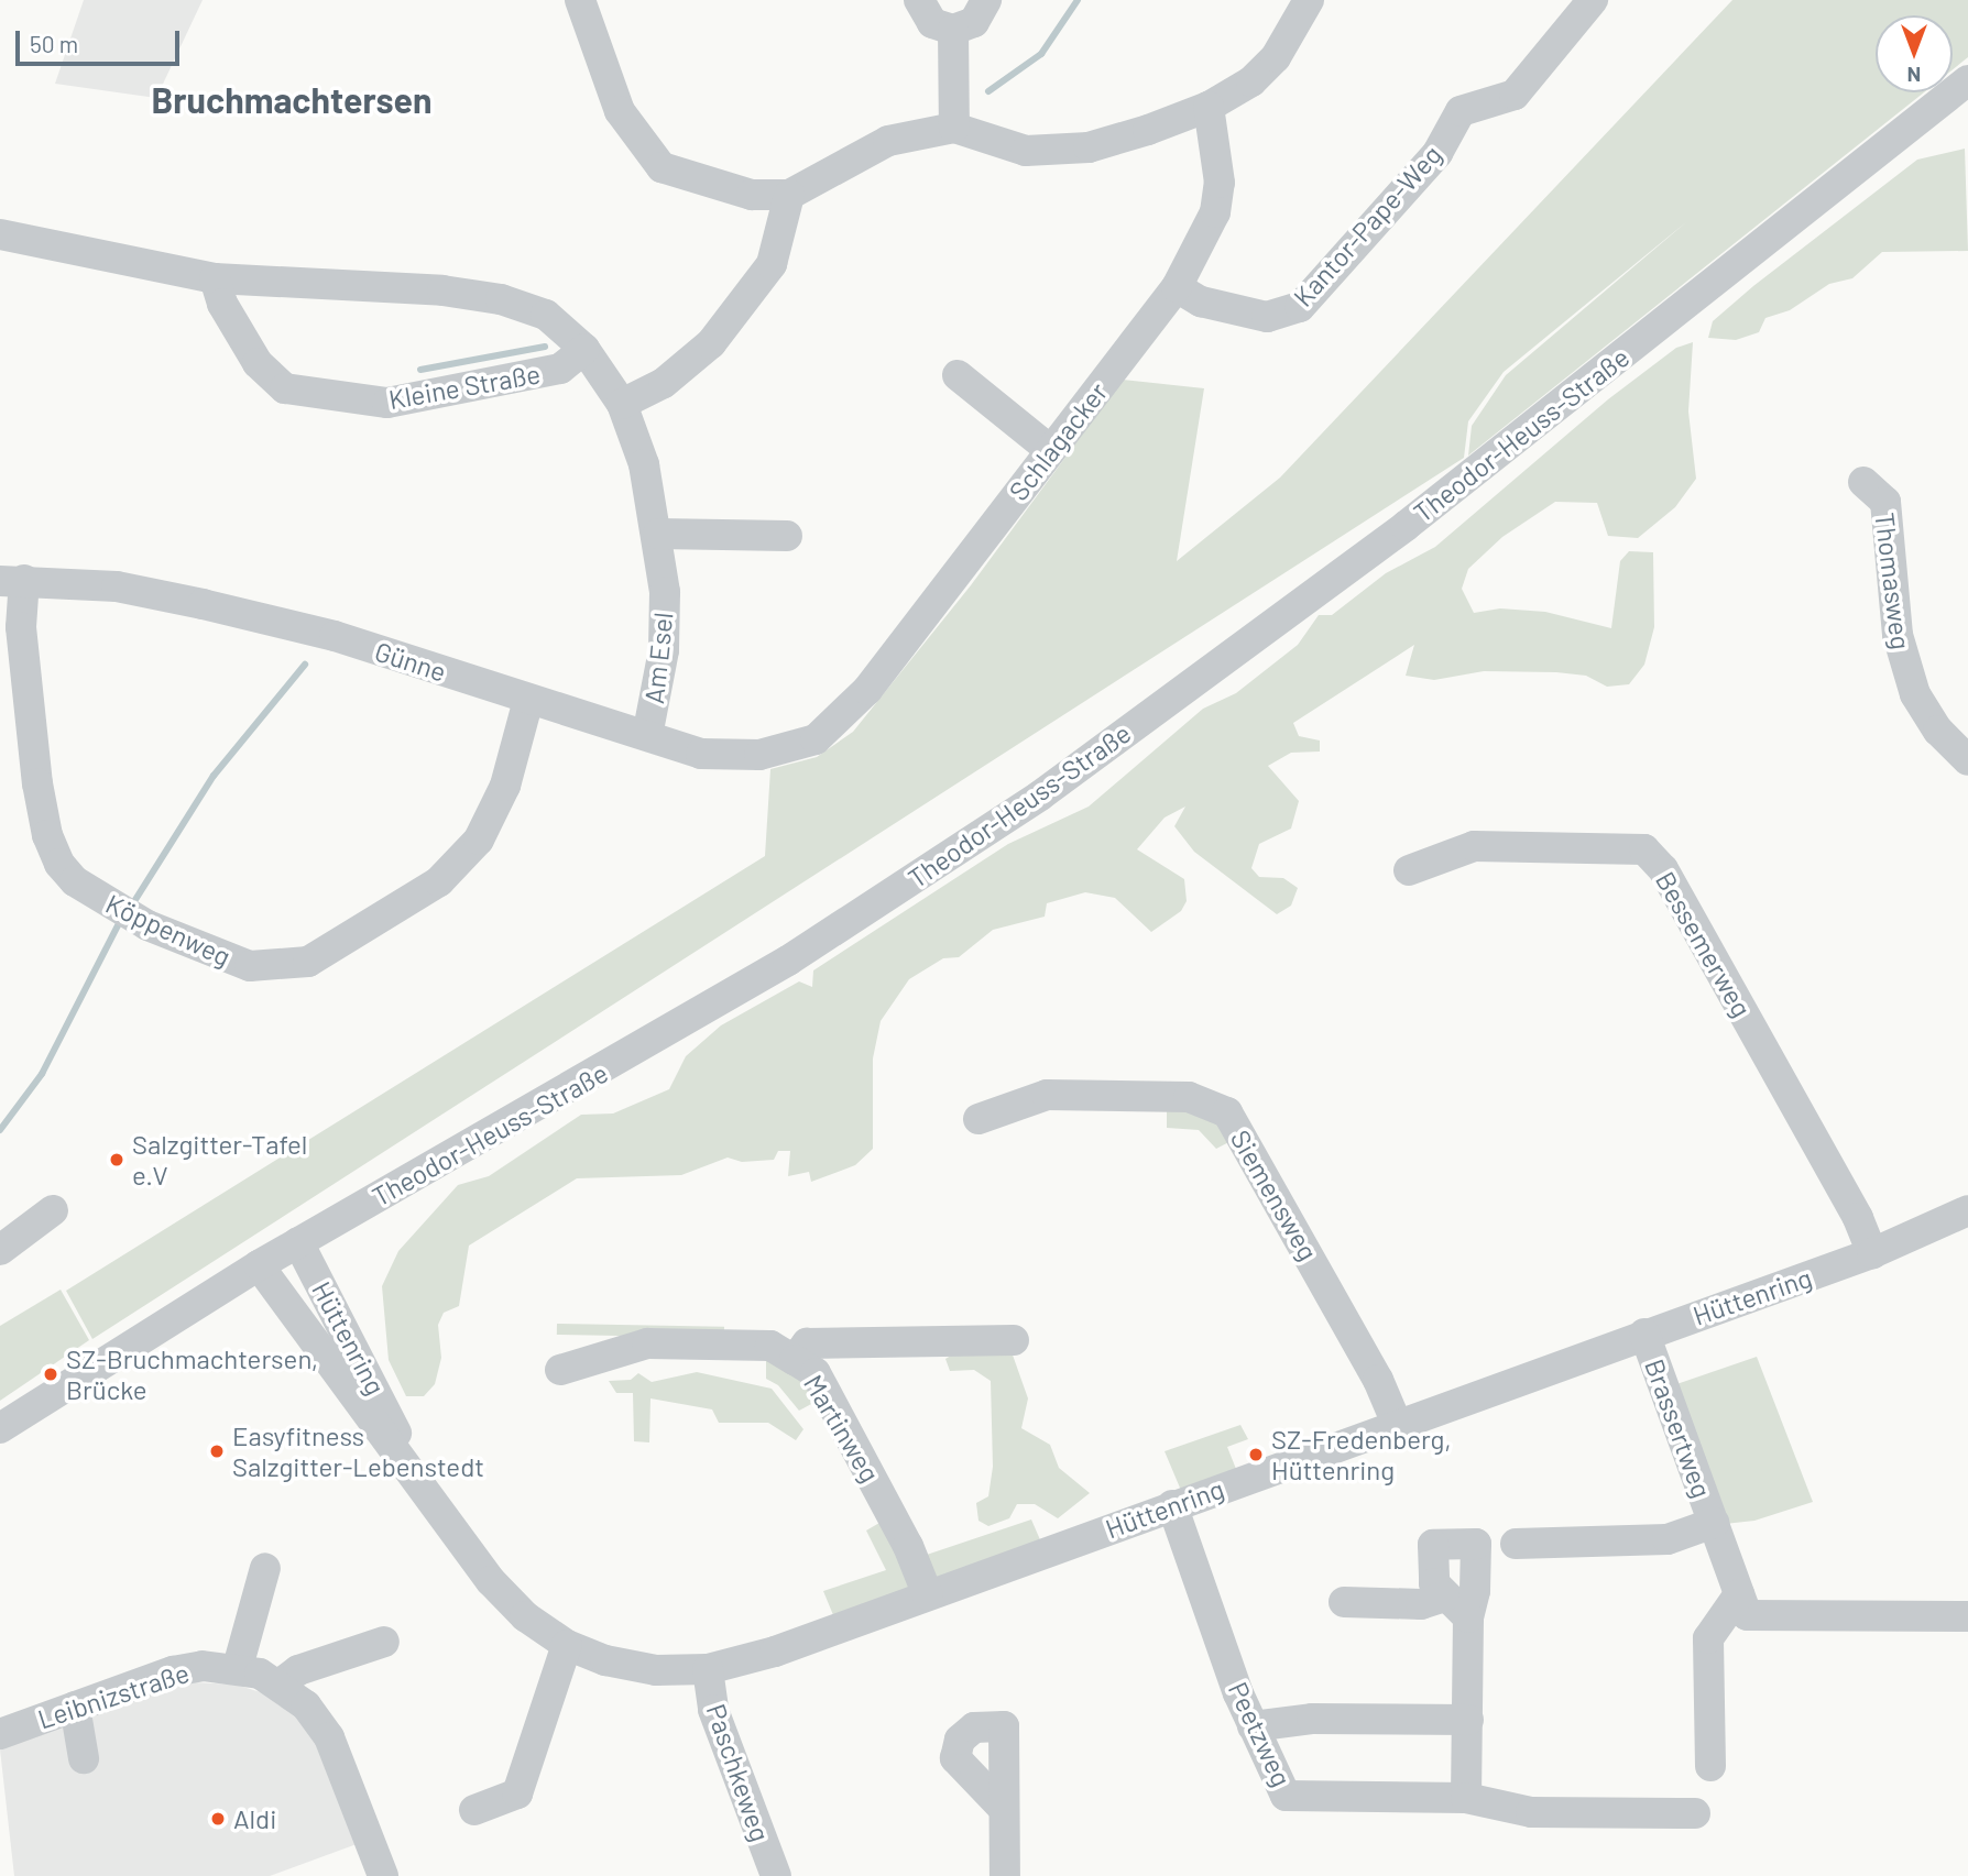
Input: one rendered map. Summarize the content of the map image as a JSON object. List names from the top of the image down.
{
  "streets": {
    "street": [
      "Kantor-Pape-Weg",
      "Kleine Straße",
      "Theodor-Heuss-Straße",
      "Schlagacker",
      "Thomasweg",
      "Am Esel",
      "Günne",
      "Köppenweg",
      "Bessemerweg",
      "Siemensweg",
      "Hüttenring",
      "Martinweg",
      "Brassertweg",
      "Leibnizstraße",
      "Peetzweg",
      "Paschkeweg"
    ]
  },
  "crossings": [
    ["Kantor-Pape-Weg", "Schlagacker"],
    ["Kleine Straße", "Am Esel"],
    ["Theodor-Heuss-Straße", "Hüttenring"],
    ["Schlagacker", "Günne"],
    ["Am Esel", "Günne"],
    ["Günne", "Köppenweg"],
    ["Bessemerweg", "Hüttenring"],
    ["Siemensweg", "Hüttenring"],
    ["Hüttenring", "Martinweg"],
    ["Hüttenring", "Brassertweg"],
    ["Hüttenring", "Peetzweg"],
    ["Hüttenring", "Paschkeweg"]
  ],
  "districts": ["Bruchmachtersen"],
  "places": [
    "Salzgitter-Tafel e.V",
    "SZ-Bruchmachtersen, Brücke",
    "Easyfitness Salzgitter-Lebenstedt",
    "SZ-Fredenberg, Hüttenring",
    "Aldi"
  ],
  "scale_bar": "50 m",
  "north": "bottom"
}
